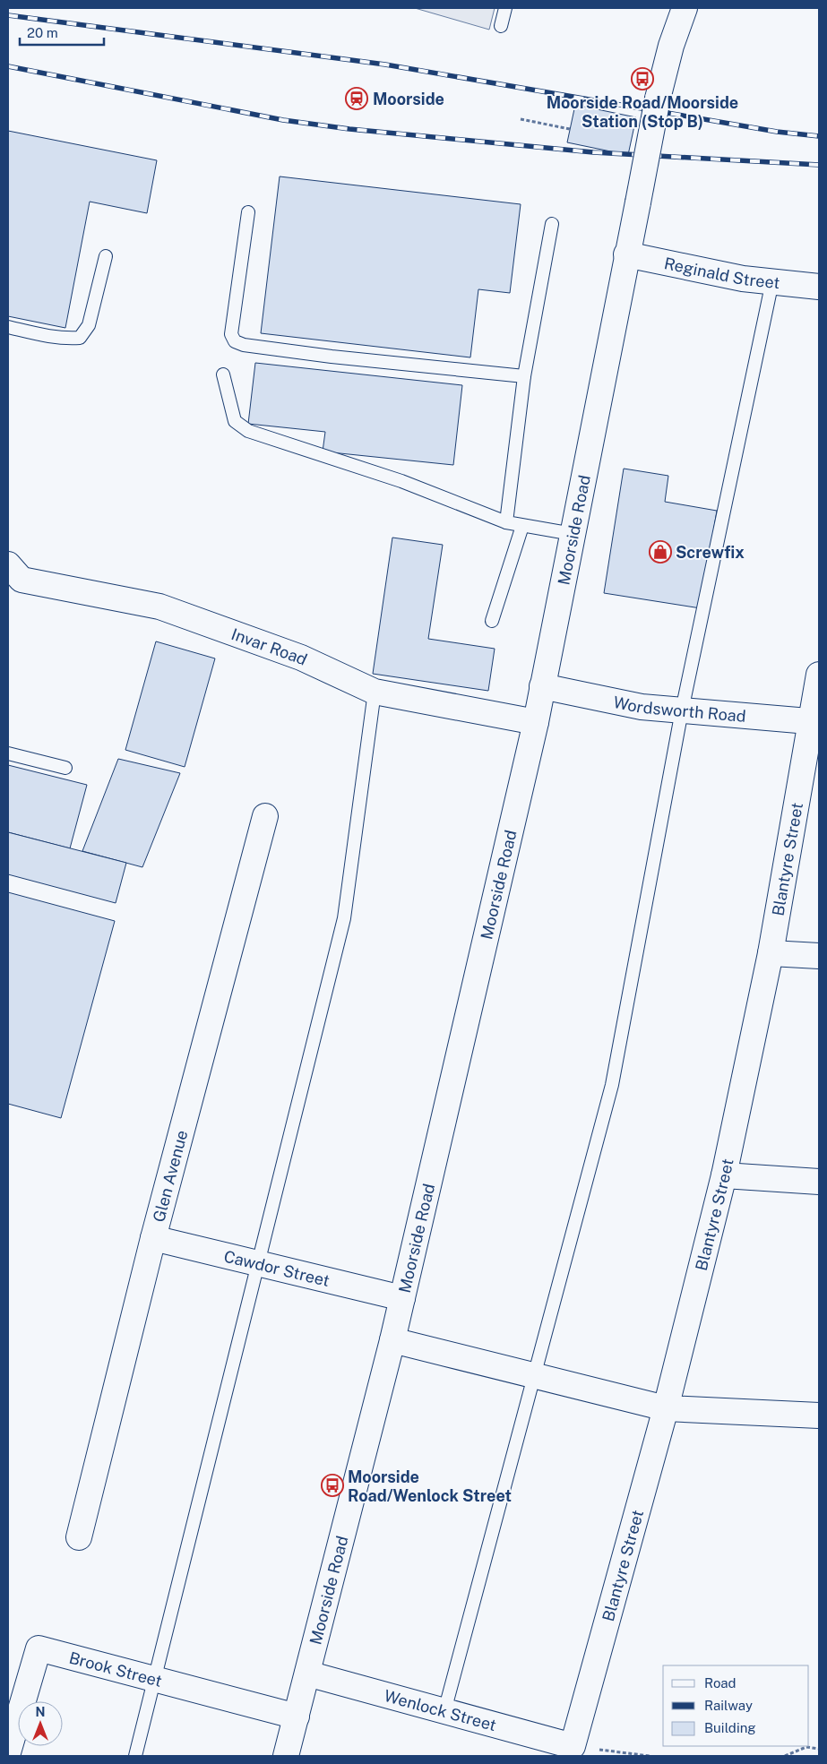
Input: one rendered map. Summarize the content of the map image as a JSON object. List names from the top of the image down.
{
  "streets": {
    "street": [
      "Reginald Street",
      "Moorside Road",
      "Invar Road",
      "Wordsworth Road",
      "Blantyre Street",
      "Glen Avenue",
      "Cawdor Street",
      "Brook Street",
      "Wenlock Street"
    ]
  },
  "crossings": [
    ["Reginald Street", "Moorside Road"],
    ["Moorside Road", "Invar Road"],
    ["Moorside Road", "Wordsworth Road"],
    ["Moorside Road", "Cawdor Street"],
    ["Moorside Road", "Brook Street"],
    ["Moorside Road", "Wenlock Street"],
    ["Wordsworth Road", "Blantyre Street"],
    ["Blantyre Street", "Wenlock Street"],
    ["Glen Avenue", "Cawdor Street"]
  ],
  "places": {
    "bus stop": ["Moorside Road/Moorside Station (Stop B)", "Moorside Road/Wenlock Street"],
    "station": ["Moorside"],
    "shop": ["Screwfix"]
  },
  "legend": ["Road", "Railway", "Building"],
  "scale_bar": "20 m",
  "north": "top"
}
